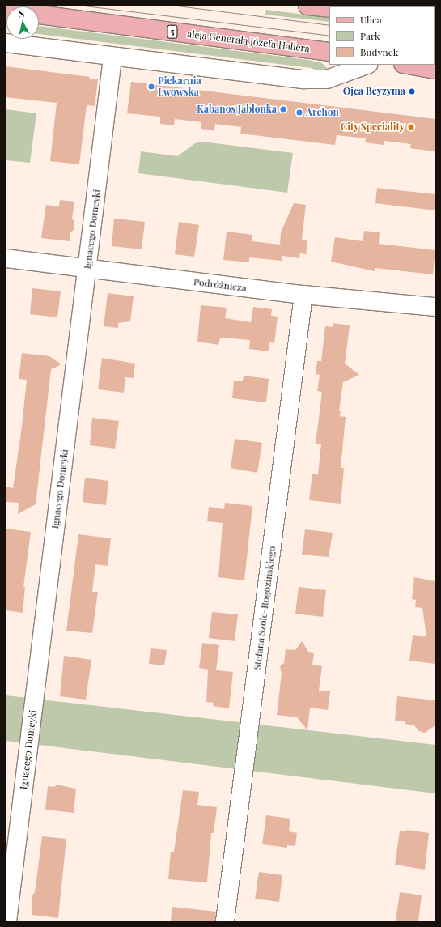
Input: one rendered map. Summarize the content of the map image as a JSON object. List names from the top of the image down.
{
  "streets": {
    "main road": ["5", "aleja Generała Józefa Hallera"],
    "street": ["Ignacego Domeyki", "Podróżnicza", "Stefana Szolc-Rogozińskiego"]
  },
  "crossings": [
    ["Ignacego Domeyki", "Podróżnicza"],
    ["Podróżnicza", "Stefana Szolc-Rogozińskiego"]
  ],
  "places": [
    "Piekarnia Lwowska",
    "Ojca Beyzyma",
    "Kabanos Jabłonka",
    "Archon",
    "City Speciality"
  ],
  "legend": ["Ulica", "Park", "Budynek"],
  "north": "top"
}
